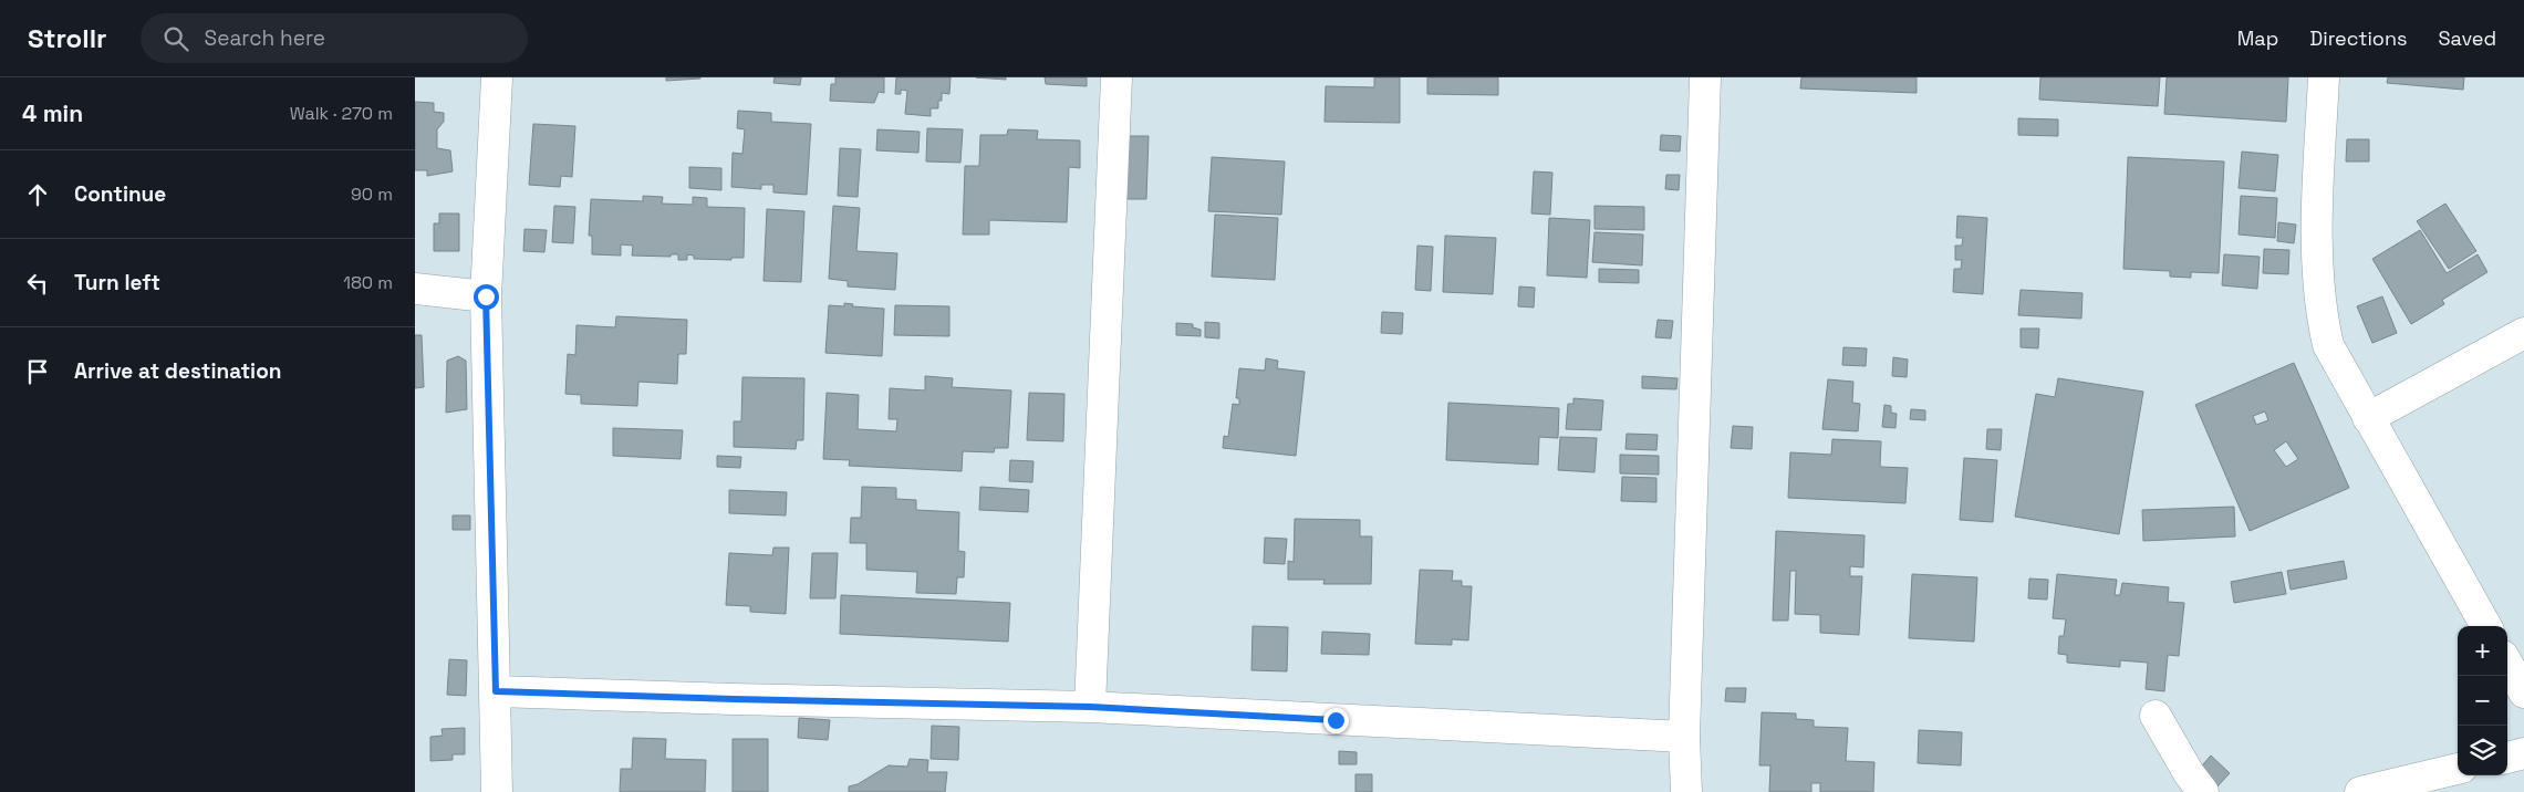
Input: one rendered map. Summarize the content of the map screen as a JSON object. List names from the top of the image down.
{
  "page": {
    "header": "Strollr",
    "search": "Search here",
    "nav": ["Map", "Directions", "Saved"],
    "heading": ["4 min", "Walk · 270 m"],
    "list": [
      ["Continue", "90 m"],
      ["Turn left", "180 m"],
      "Arrive at destination"
    ],
    "map_buttons": ["+", "−"]
  }
}
